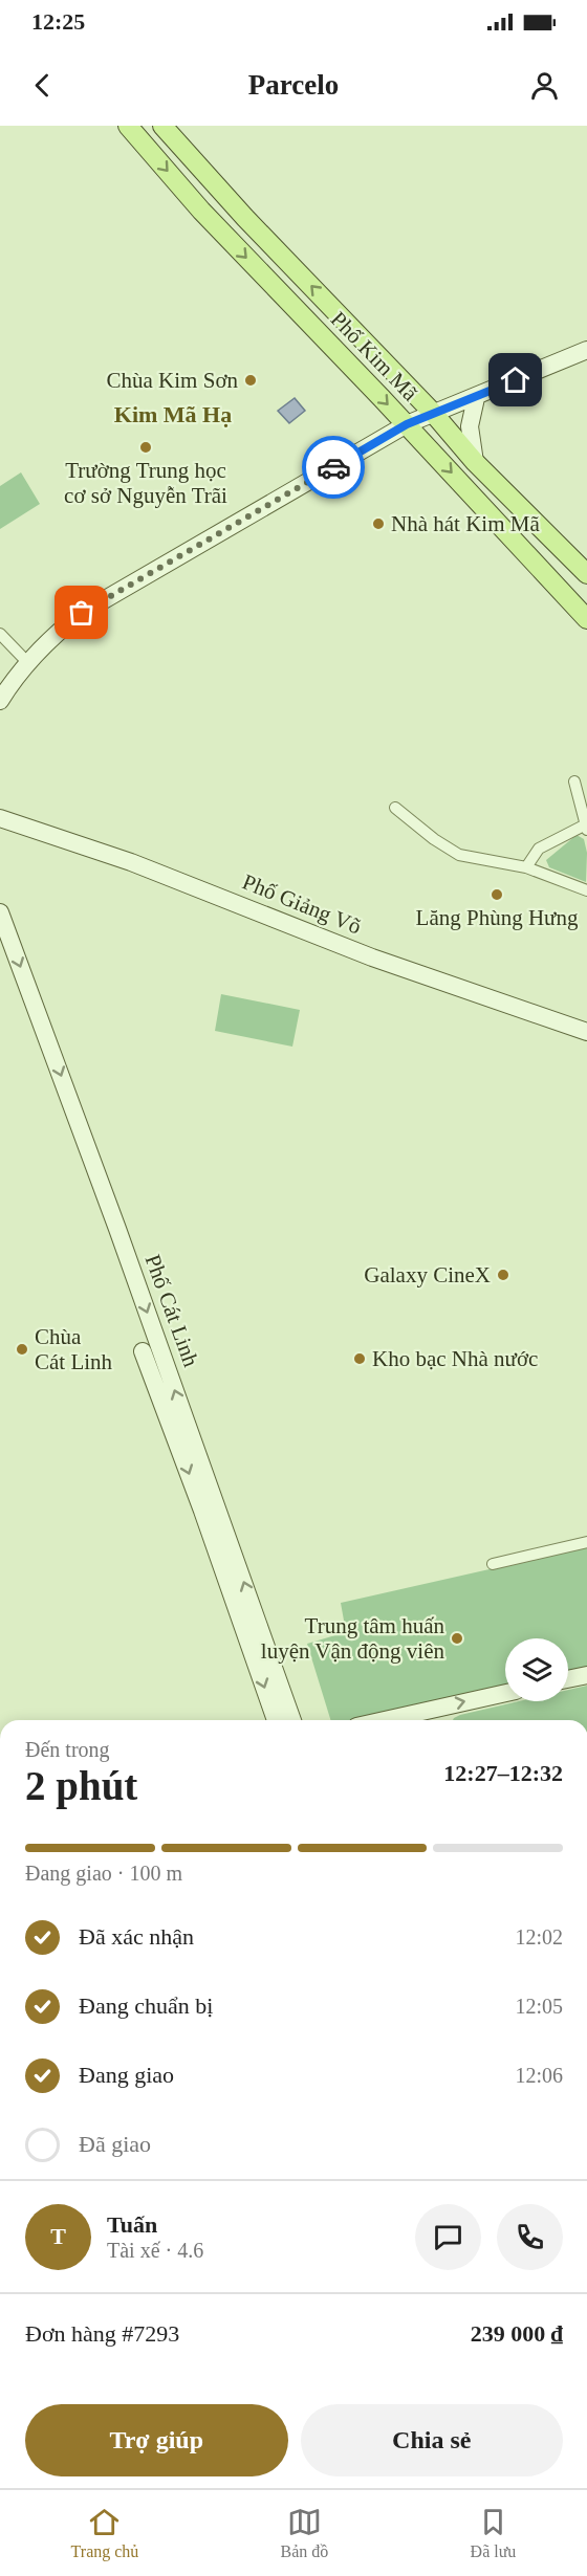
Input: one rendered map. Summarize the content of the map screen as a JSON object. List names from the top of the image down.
{
  "streets": {
    "main road": ["Phố Kim Mã"],
    "street": ["Phố Giảng Võ", "Phố Cát Linh"]
  },
  "districts": ["Kim Mã Hạ"],
  "places": [
    "Chùa Kim Sơn",
    "Trường Trung học cơ sở Nguyễn Trãi",
    "Nhà hát Kim Mã",
    "Lăng Phùng Hưng",
    "Galaxy CineX",
    "Chùa Cát Linh",
    "Kho bạc Nhà nước",
    "Trung tâm huấn luyện Vận động viên"
  ],
  "page": {
    "status": "12:25",
    "header": "Parcelo",
    "heading": ["2 phút", "Đến trong", "12:27–12:32"],
    "panel": [
      "Tuấn",
      "Tài xế · 4.6",
      "Đơn hàng #7293",
      "239 000 ₫"
    ],
    "bar": "Đang giao · 100 m",
    "list": [
      ["Đã xác nhận", "12:02"],
      ["Đang chuẩn bị", "12:05"],
      ["Đang giao", "12:06"],
      "Đã giao"
    ],
    "round": "T",
    "buttons": ["Trợ giúp", "Chia sẻ"],
    "tabs": ["Trang chủ", "Bản đồ", "Đã lưu"]
  }
}
